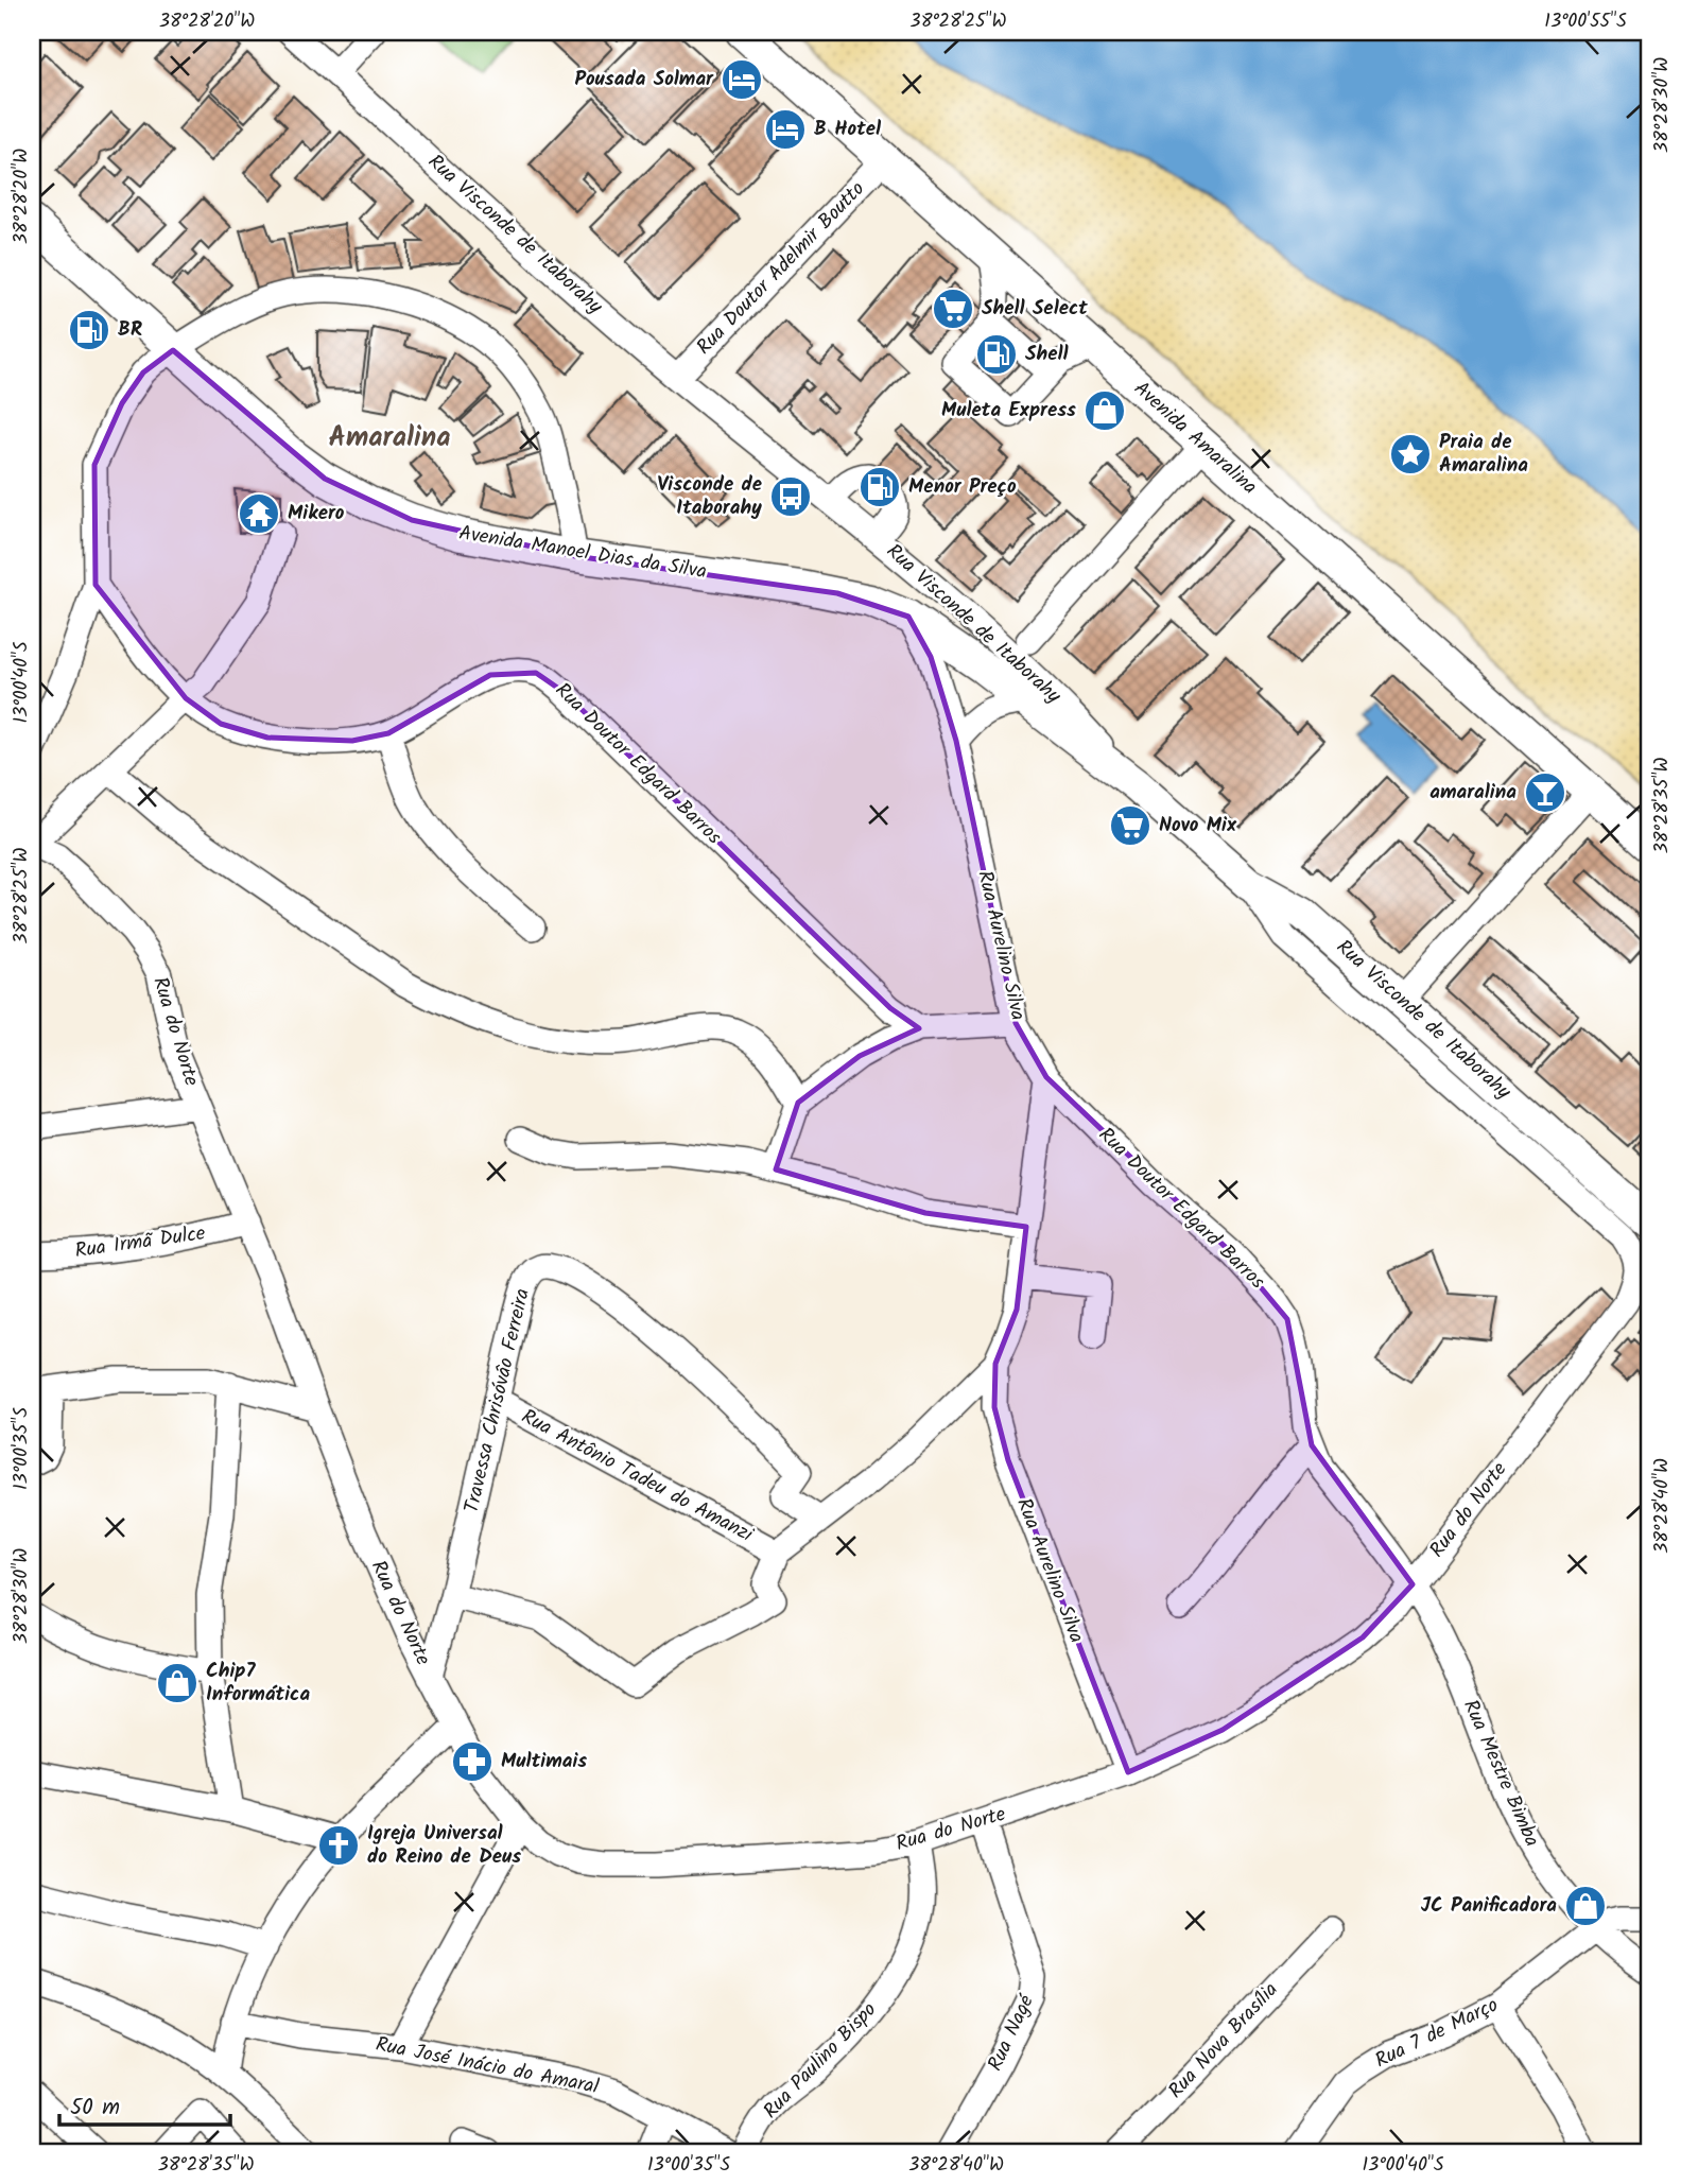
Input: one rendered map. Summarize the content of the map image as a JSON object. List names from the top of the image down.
{
  "streets": {
    "main road": ["Rua Visconde de Itaborahy", "Avenida Amaralina", "Avenida Manoel Dias da Silva"],
    "street": [
      "Rua Doutor Adelmir Boutto",
      "Rua Doutor Edgard Barros",
      "Rua Aurelino Silva",
      "Rua do Norte",
      "Rua Irmã Dulce",
      "Travessa Chrisóvâo Ferreira",
      "Rua Antônio Tadeu do Amanzi",
      "Rua Mestre Bimba",
      "Rua Nagé",
      "Rua 7 de Março",
      "Rua Nova Brasília",
      "Rua Paulino Bispo",
      "Rua José Inácio do Amaral"
    ]
  },
  "crossings": [
    ["Rua Visconde de Itaborahy", "Rua Doutor Adelmir Boutto"],
    ["Rua Visconde de Itaborahy", "Avenida Manoel Dias da Silva"],
    ["Rua Visconde de Itaborahy", "Rua do Norte"],
    ["Rua Doutor Adelmir Boutto", "Avenida Amaralina"],
    ["Avenida Manoel Dias da Silva", "Rua Aurelino Silva"],
    ["Rua Doutor Edgard Barros", "Rua Aurelino Silva"],
    ["Rua Doutor Edgard Barros", "Rua do Norte"],
    ["Rua Doutor Edgard Barros", "Rua Mestre Bimba"],
    ["Rua Aurelino Silva", "Rua do Norte"],
    ["Rua Aurelino Silva", "Travessa Chrisóvâo Ferreira"],
    ["Rua Aurelino Silva", "Rua Antônio Tadeu do Amanzi"],
    ["Rua do Norte", "Rua Irmã Dulce"],
    ["Rua do Norte", "Travessa Chrisóvâo Ferreira"],
    ["Rua do Norte", "Rua Mestre Bimba"],
    ["Rua do Norte", "Rua Nagé"],
    ["Rua do Norte", "Rua Paulino Bispo"],
    ["Travessa Chrisóvâo Ferreira", "Rua Antônio Tadeu do Amanzi"],
    ["Rua Mestre Bimba", "Rua 7 de Março"]
  ],
  "districts": ["Amaralina"],
  "places": {
    "hotel": ["Pousada Solmar", "B Hotel"],
    "supermarket": ["Shell Select", "Novo Mix"],
    "fuel station": ["BR", "Shell", "Menor Preço"],
    "shop": ["Muleta Express", "Chip7 Informática", "JC Panificadora"],
    "place": ["Praia de Amaralina"],
    "bus stop": ["Visconde de Itaborahy"],
    "temple": ["Mikero"],
    "bar": ["amaralina"],
    "pharmacy": ["Multimais"],
    "church": ["Igreja Universal do Reino de Deus"]
  },
  "scale_bar": "50 m",
  "coordinates": [
    "38°28'20\"W",
    "38°28'25\"W",
    "13°00'55\"S",
    "38°28'30\"W",
    "13°00'40\"S",
    "38°28'35\"W",
    "13°00'35\"S",
    "38°28'40\"W"
  ]
}
